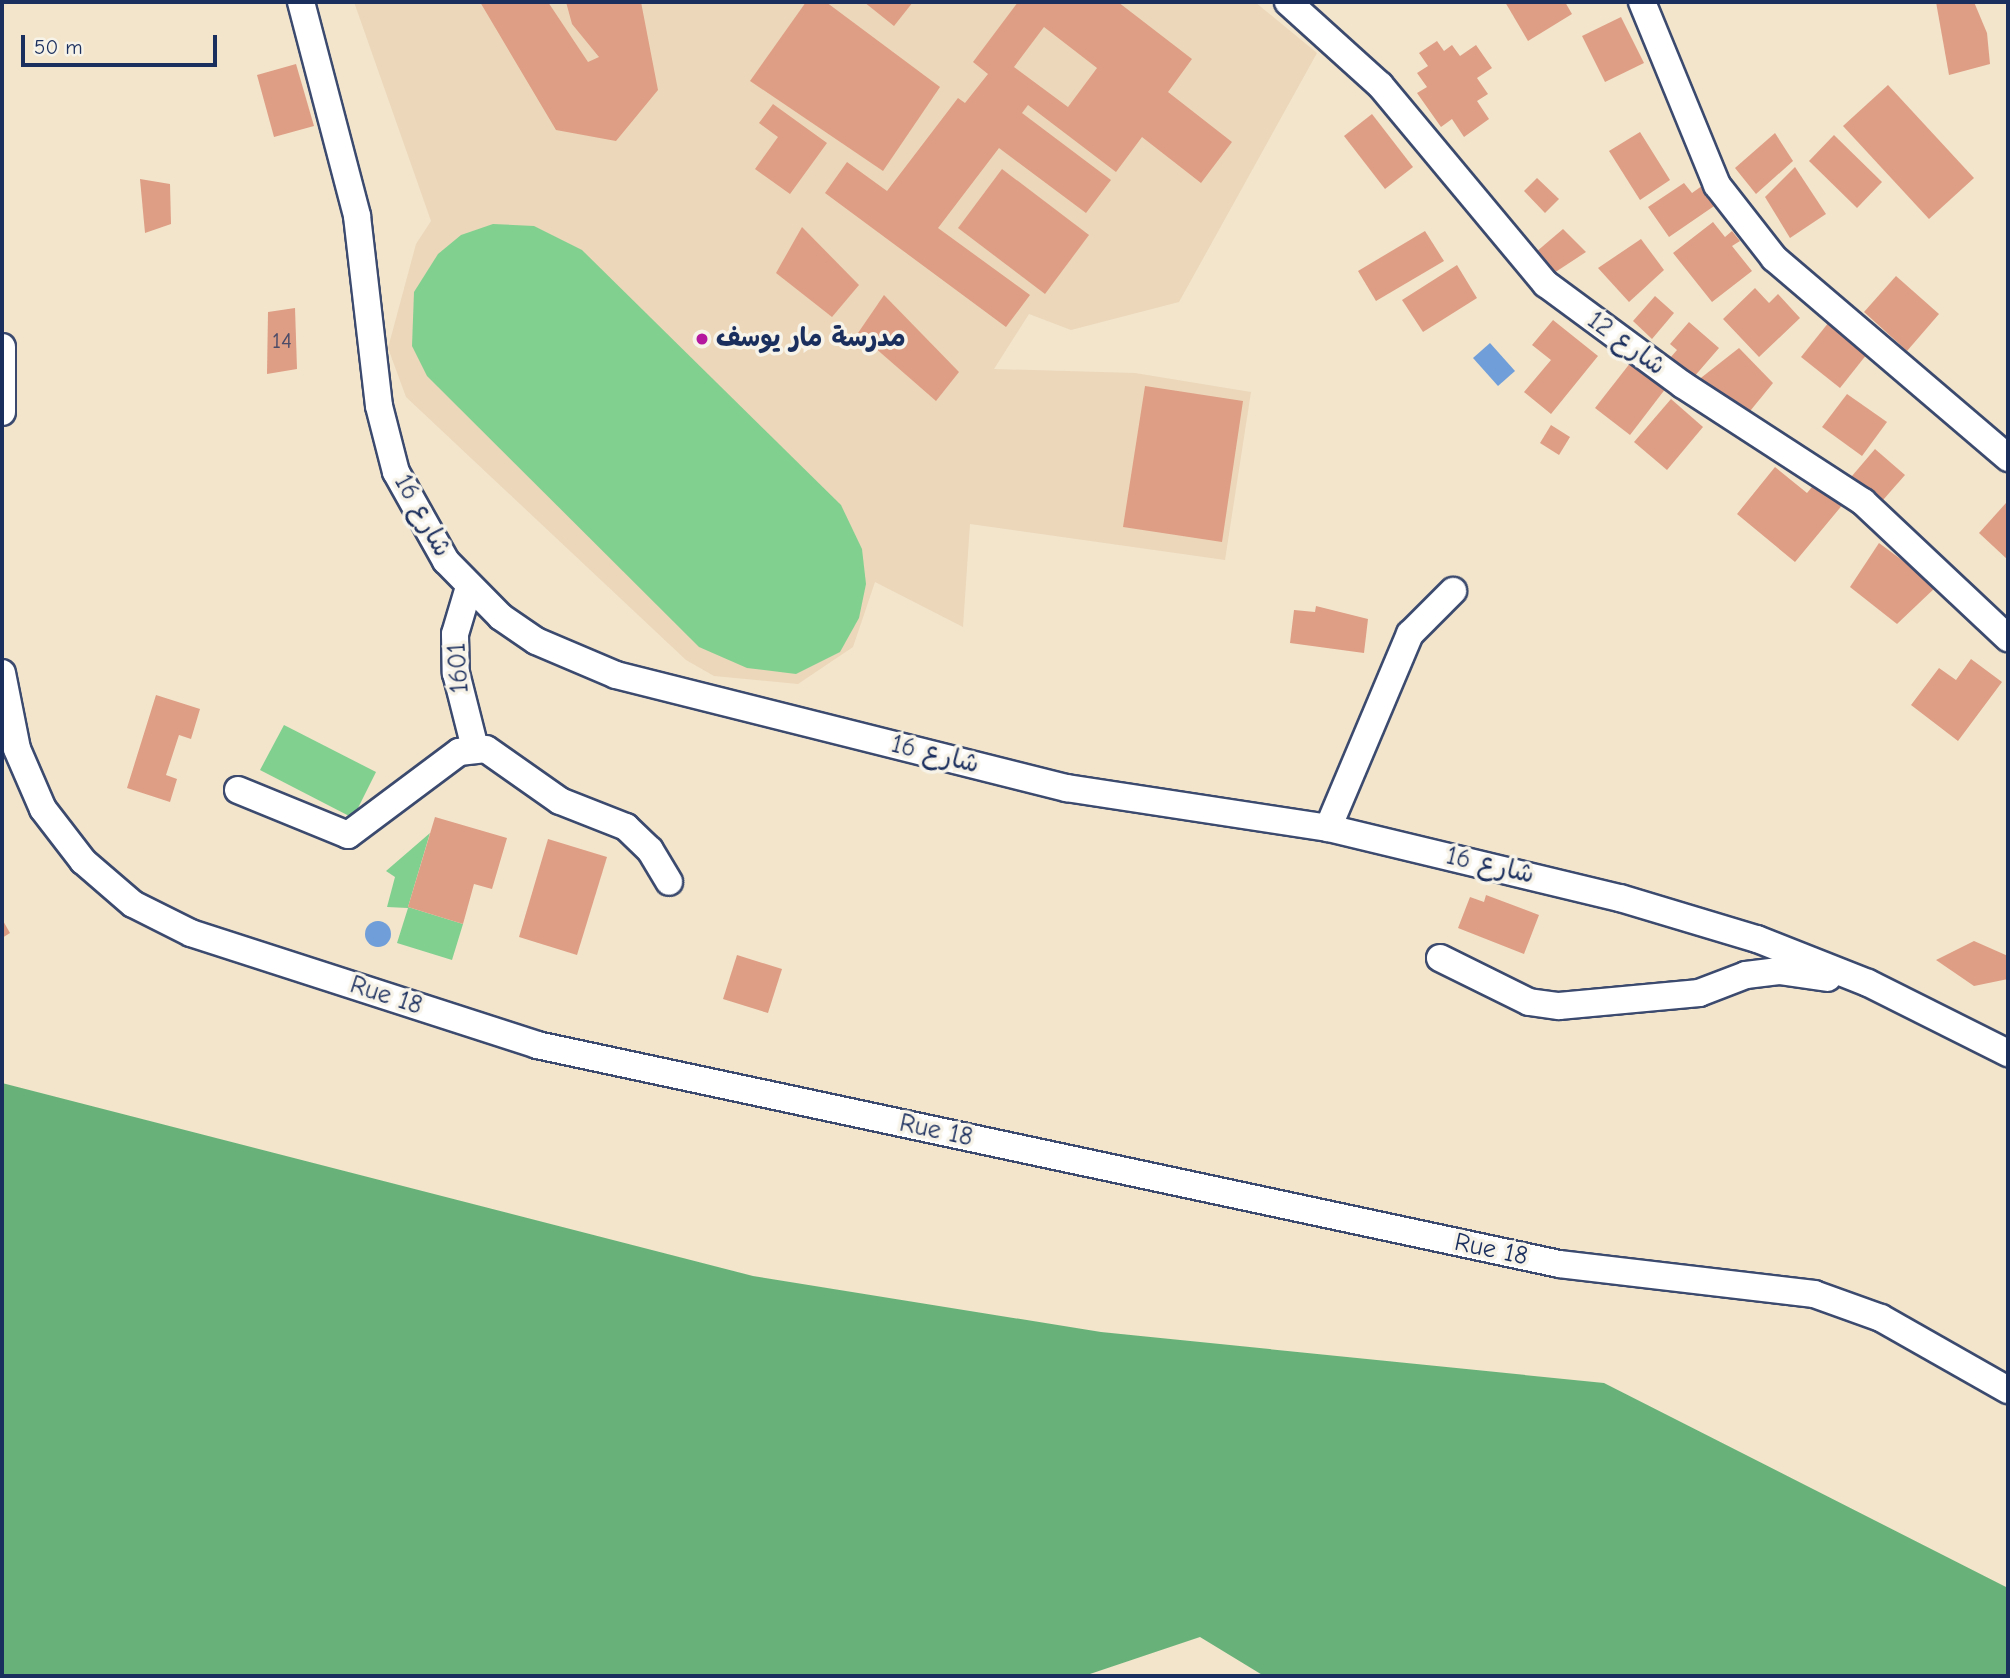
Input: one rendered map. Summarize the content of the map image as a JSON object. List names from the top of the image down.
{
  "streets": {
    "street": [
      "شارع 12",
      "شارع 16",
      "1601",
      "Rue 18"
    ]
  },
  "crossings": [
    ["شارع 16", "1601"]
  ],
  "places": ["مدرسة مار يوسف"],
  "house_numbers": ["14"],
  "scale_bar": "50 m"
}
